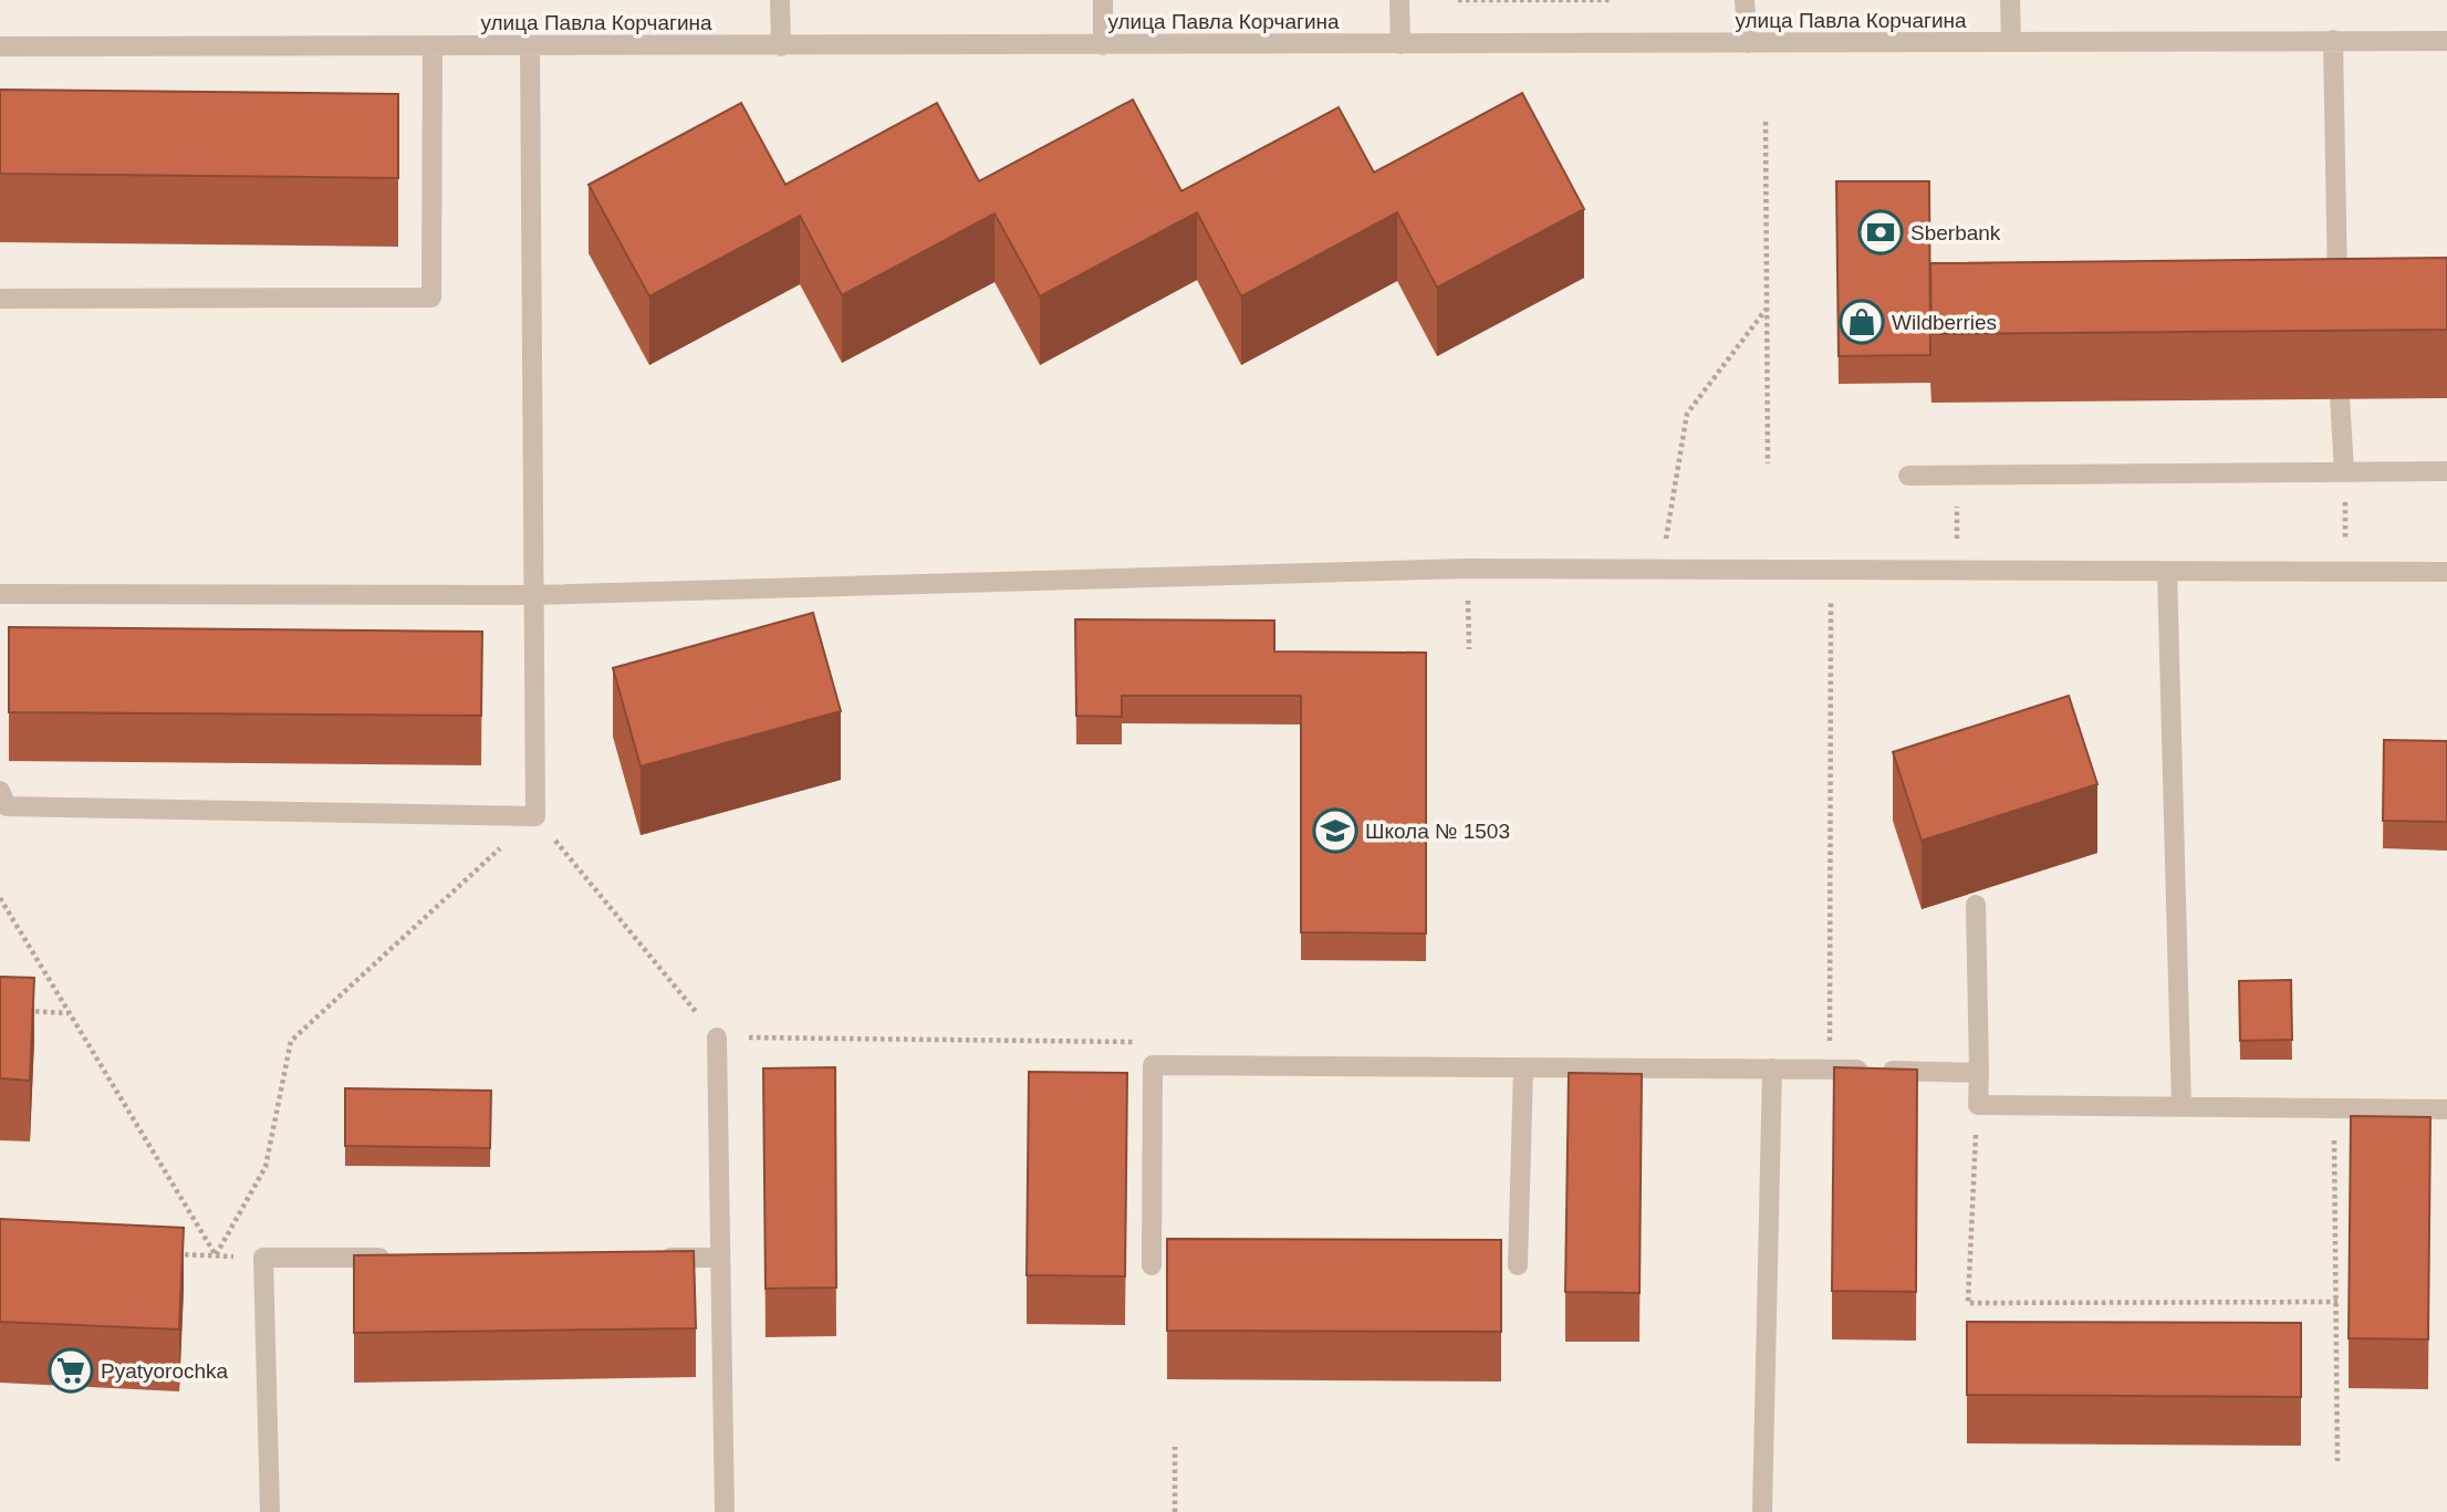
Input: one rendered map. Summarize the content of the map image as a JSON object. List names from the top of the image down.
{
  "streets": {
    "street": ["улица Павла Корчагина"]
  },
  "places": {
    "bank": ["Sberbank"],
    "shop": ["Wildberries"],
    "school or university": ["Школа № 1503"],
    "supermarket": ["Pyatyorochka"]
  }
}
